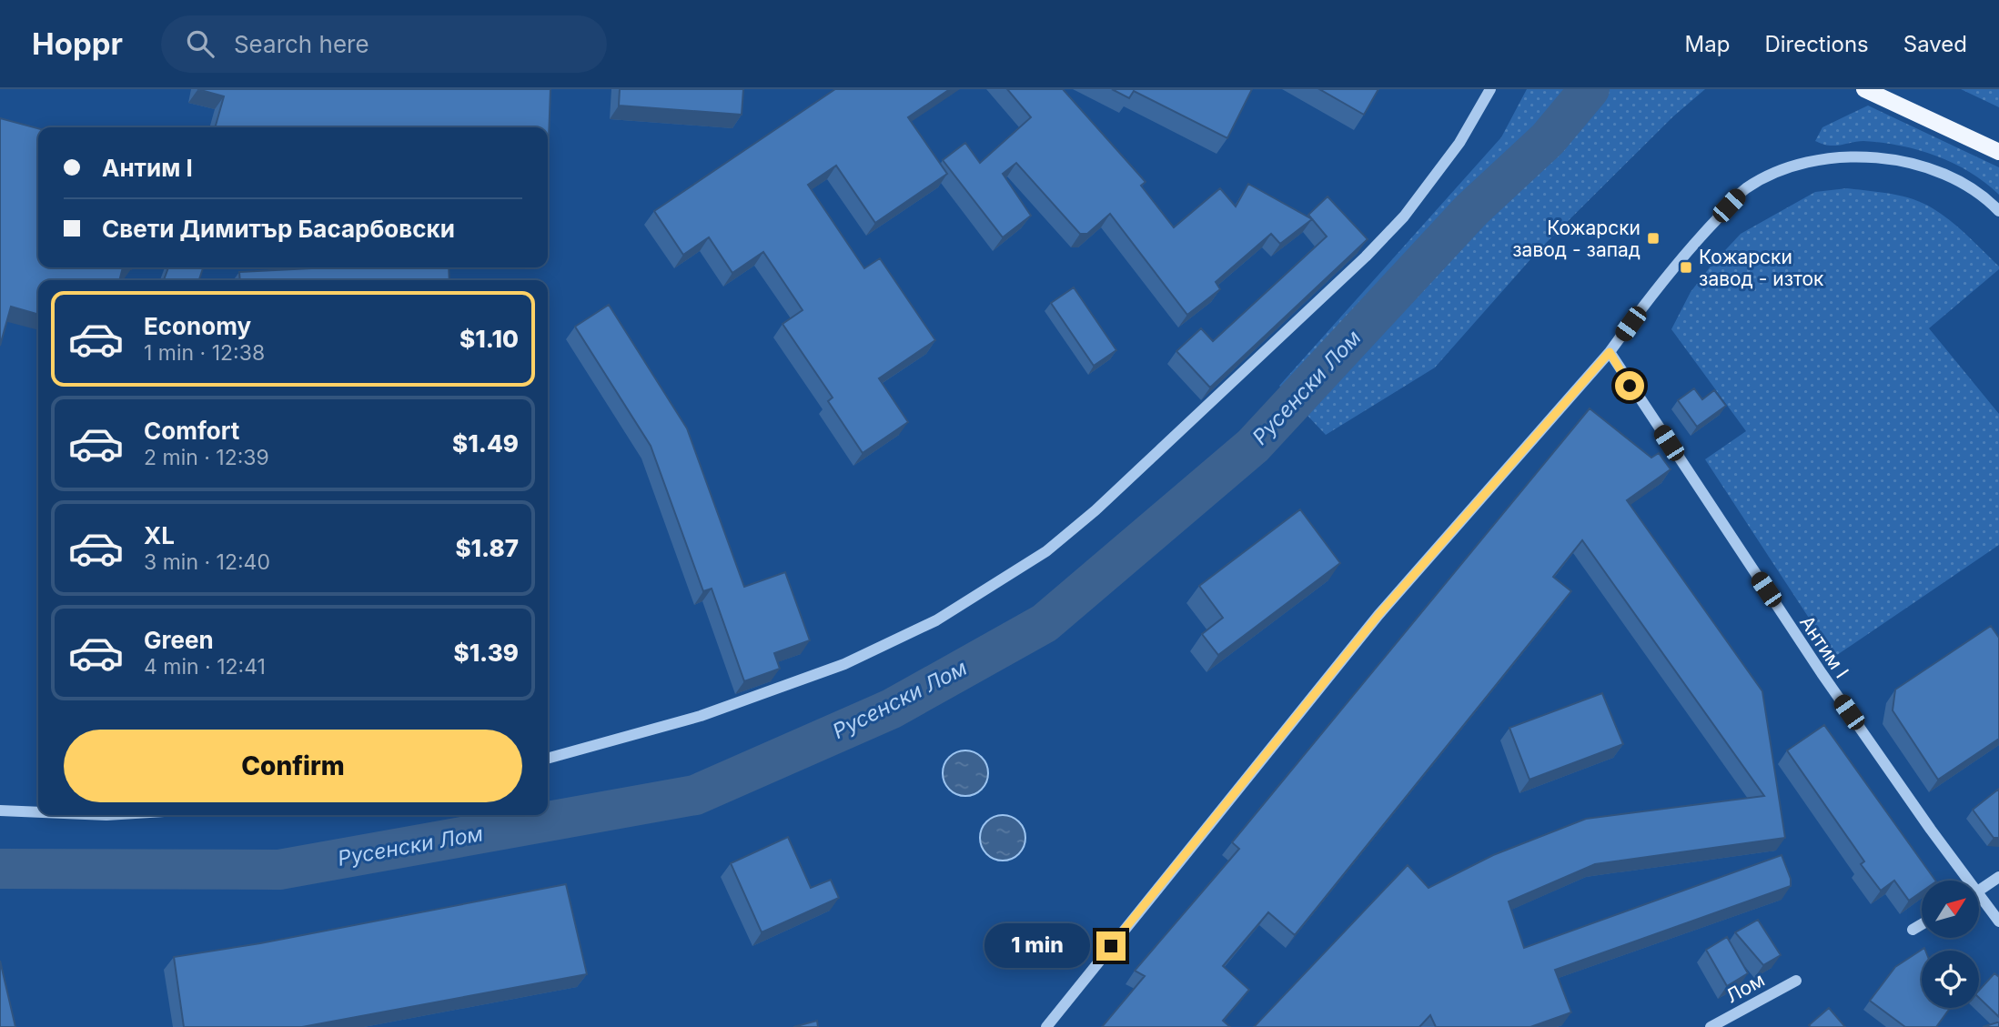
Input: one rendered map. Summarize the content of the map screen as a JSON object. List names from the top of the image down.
{
  "streets": {
    "street": ["Антим I", "Лом"]
  },
  "water": ["Русенски Лом"],
  "places": {
    "transit": ["Кожарски завод - запад", "Кожарски завод - изток"]
  },
  "north": "top right",
  "page": {
    "header": "Hoppr",
    "search": "Search here",
    "nav": ["Map", "Directions", "Saved"],
    "banner": ["Антим I", "Свети Димитър Басарбовски"],
    "list": [
      {
        "name": "Economy",
        "note": "1 min · 12:38",
        "value": "$1.10"
      },
      {
        "name": "Comfort",
        "note": "2 min · 12:39",
        "value": "$1.49"
      },
      {
        "name": "XL",
        "note": "3 min · 12:40",
        "value": "$1.87"
      },
      {
        "name": "Green",
        "note": "4 min · 12:41",
        "value": "$1.39"
      }
    ],
    "buttons": "Confirm",
    "bubble": "1 min"
  }
}
